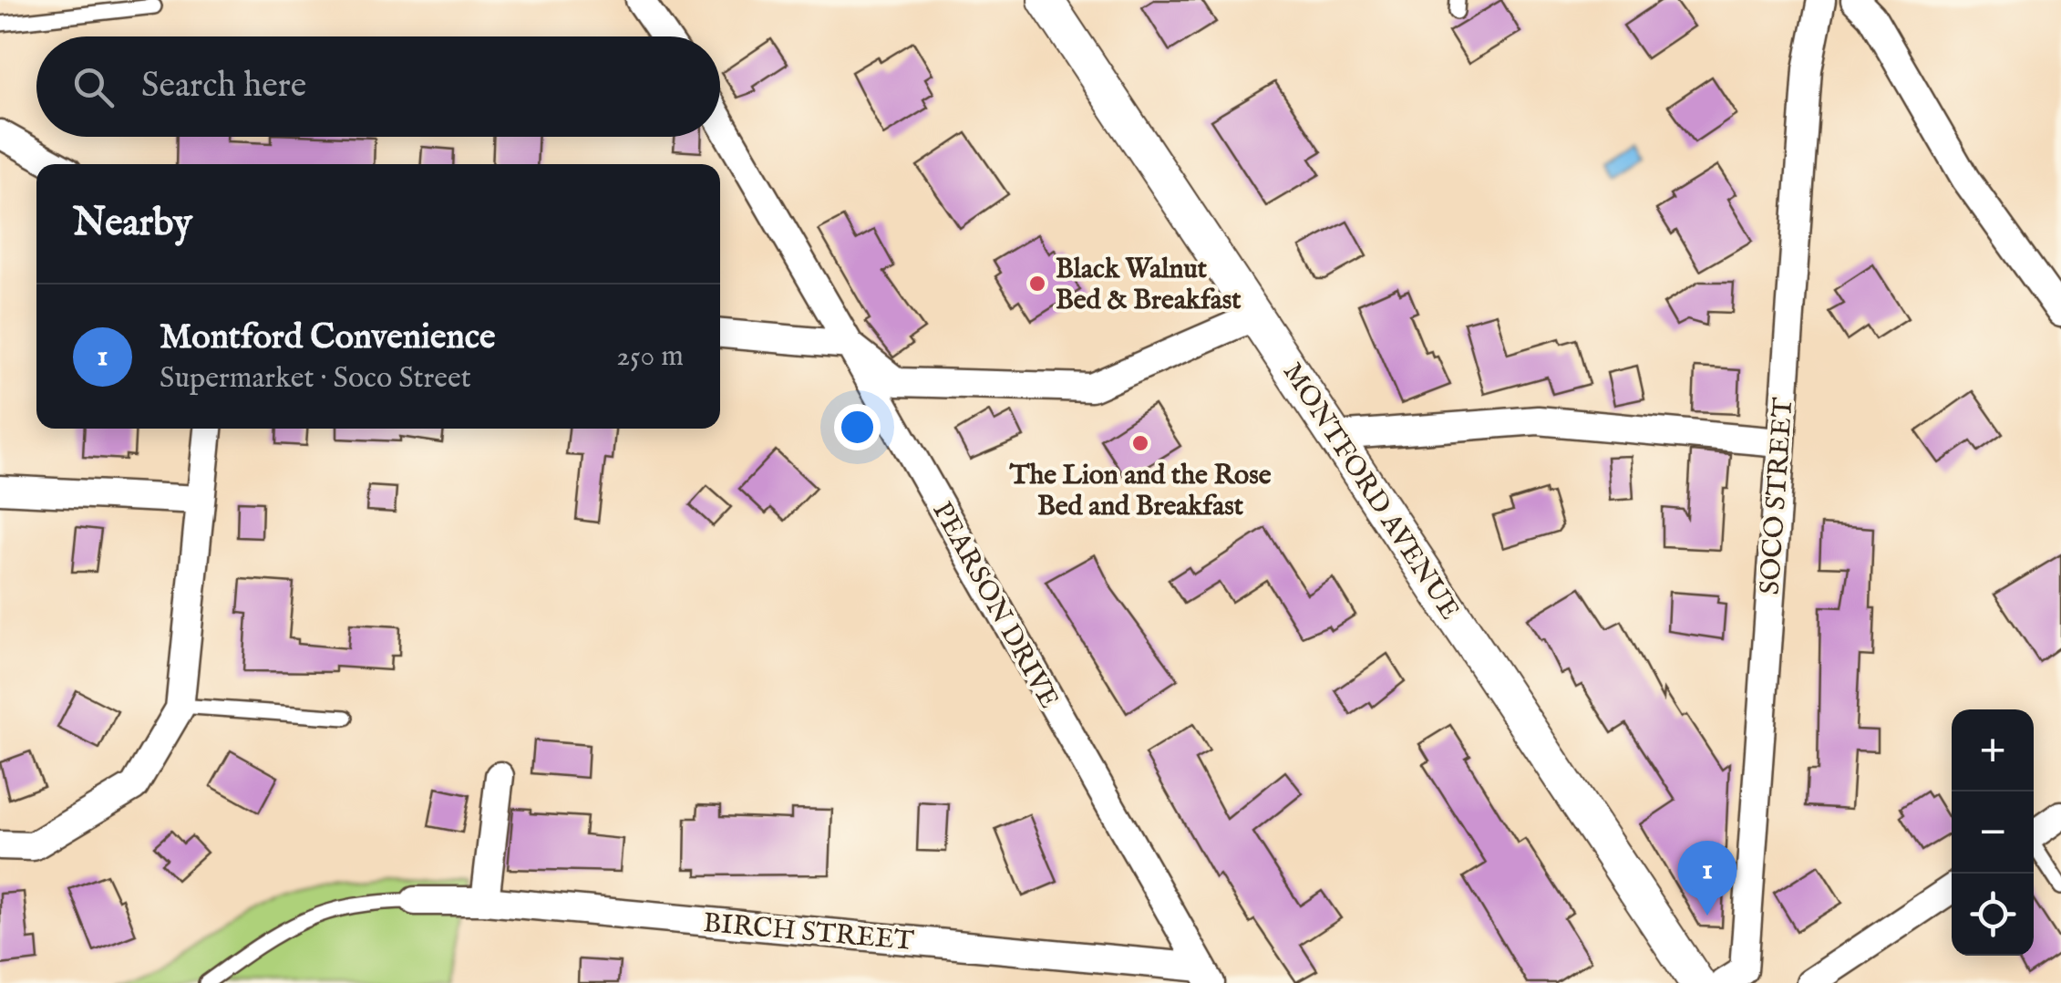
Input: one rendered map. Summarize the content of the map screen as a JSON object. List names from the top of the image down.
{
  "streets": {
    "street": [
      "MONTFORD AVENUE",
      "SOCO STREET",
      "PEARSON DRIVE",
      "BIRCH STREET"
    ]
  },
  "crossings": [
    ["PEARSON DRIVE", "BIRCH STREET"]
  ],
  "places": ["Black Walnut Bed & Breakfast", "The Lion and the Rose Bed and Breakfast"],
  "page": {
    "search": "Search here",
    "heading": "Nearby",
    "list": [
      {
        "mark": "1",
        "name": "Montford Convenience",
        "note": "Supermarket · Soco Street",
        "value": "250 m"
      }
    ],
    "map_buttons": ["+", "−"],
    "pins": "1"
  }
}
